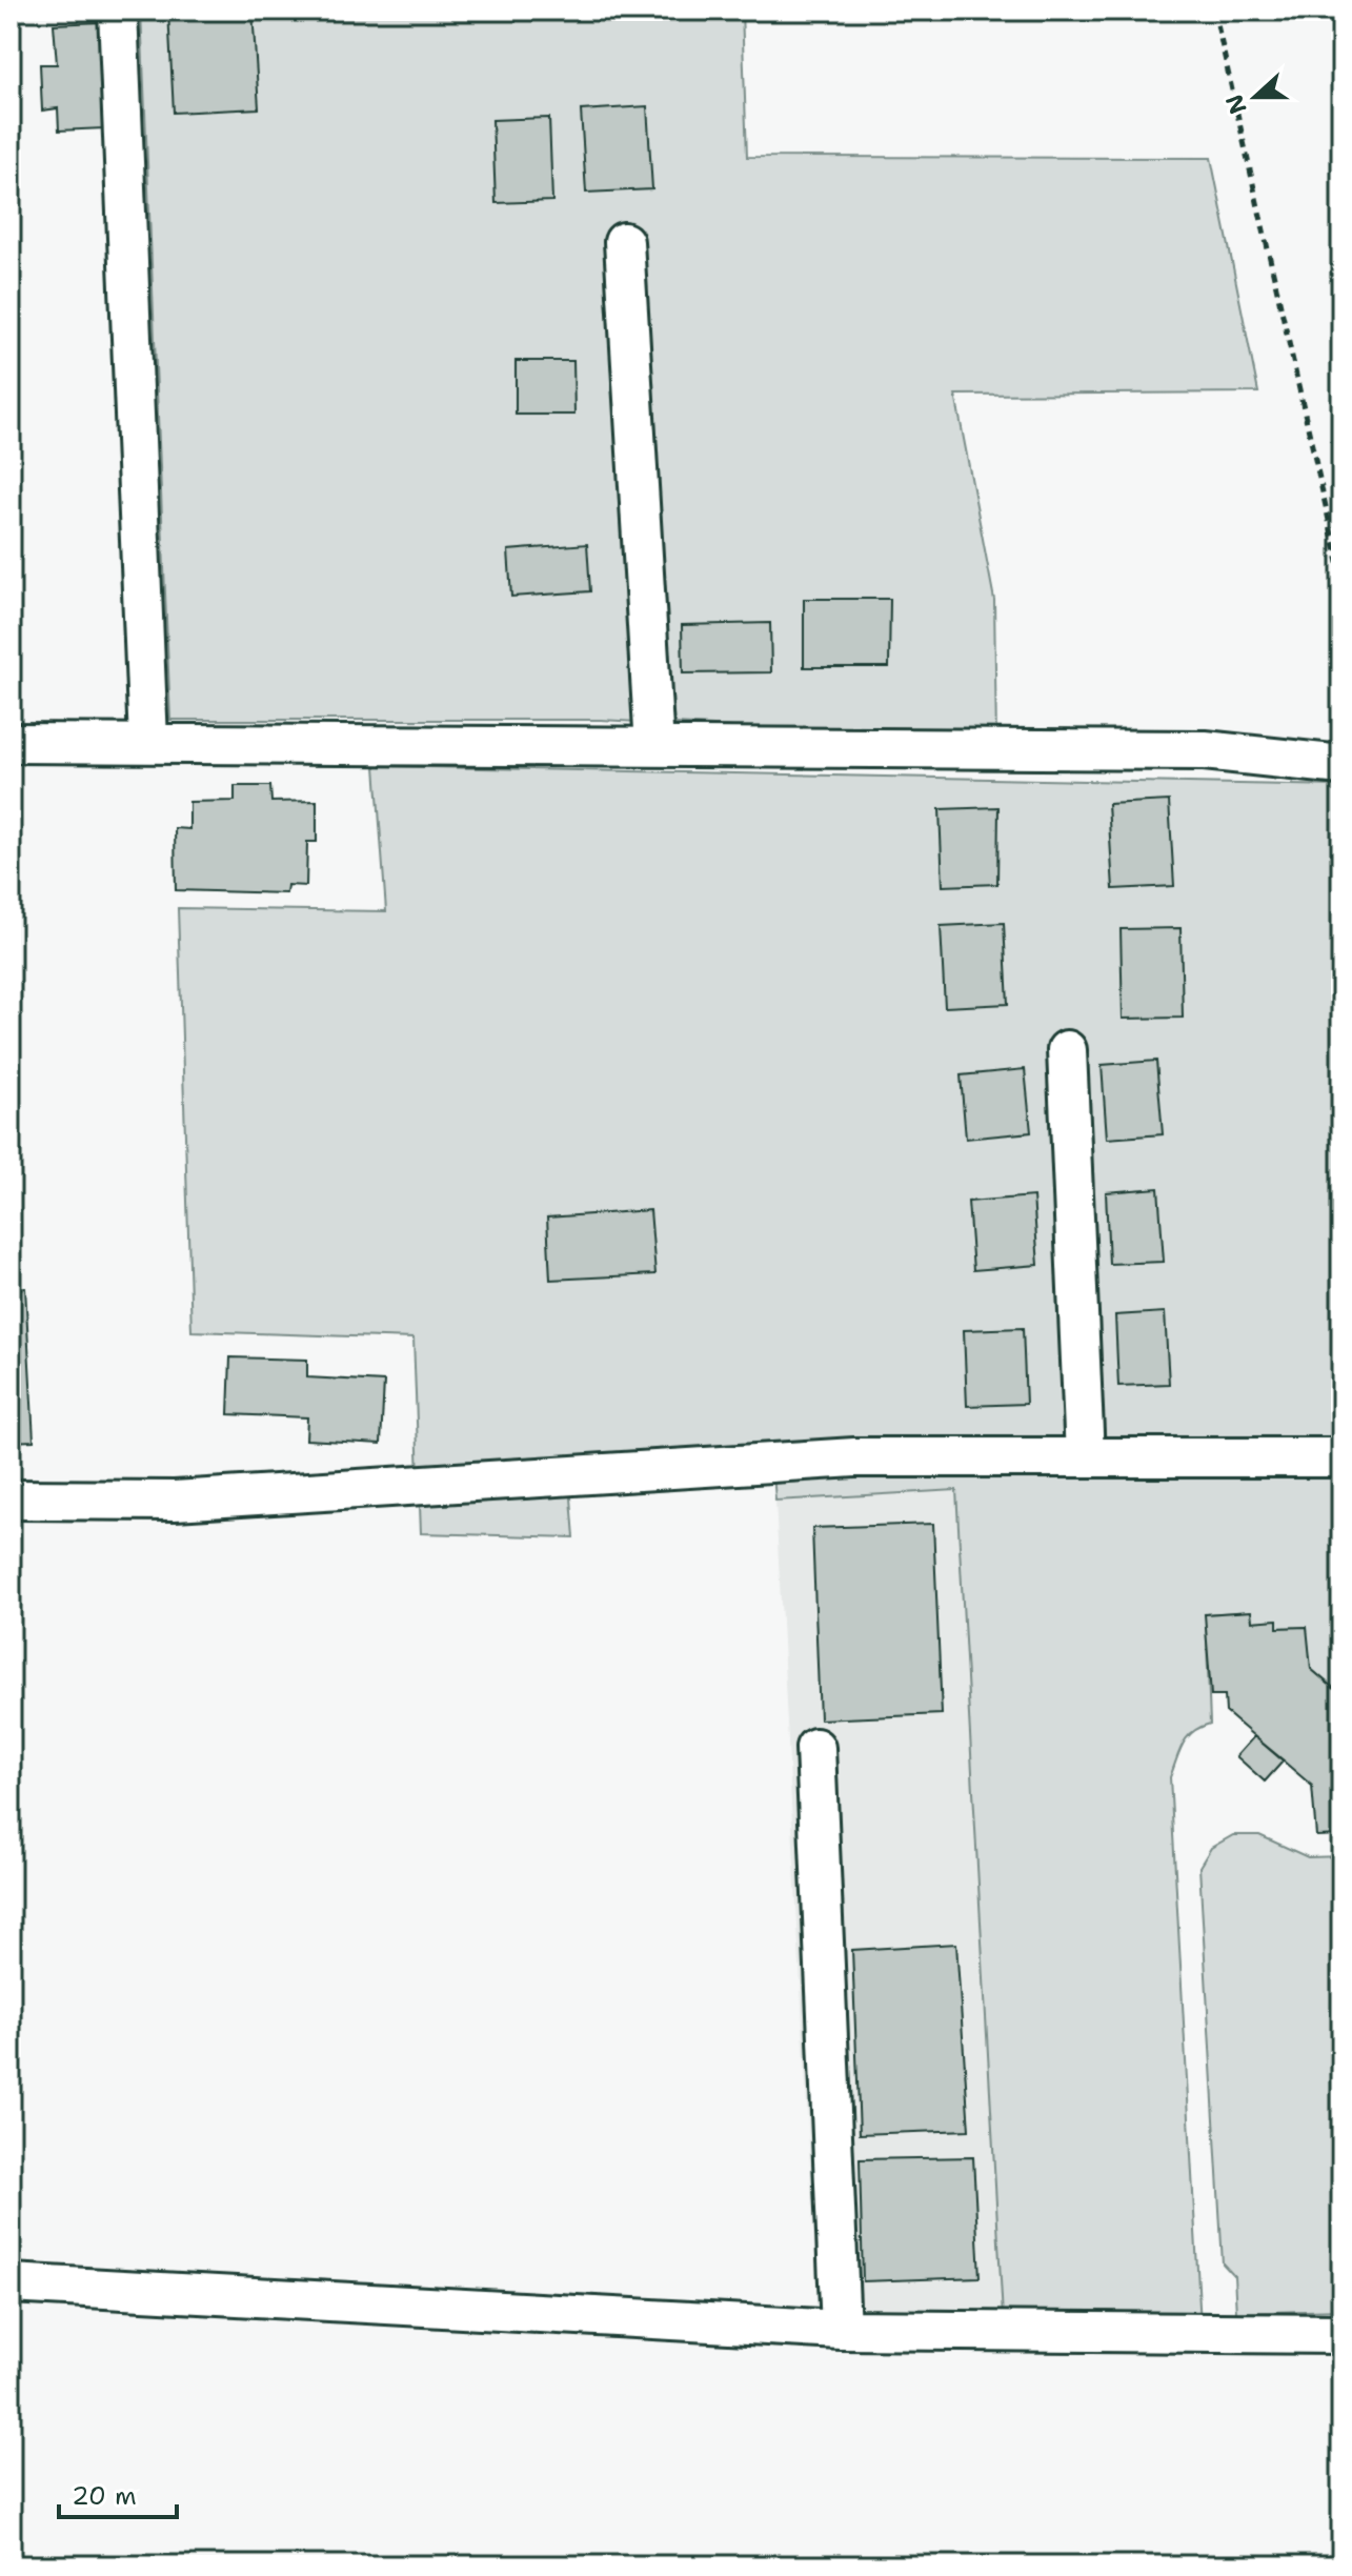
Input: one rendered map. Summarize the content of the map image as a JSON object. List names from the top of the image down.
{
  "scale_bar": "20 m",
  "north": "left"
}
